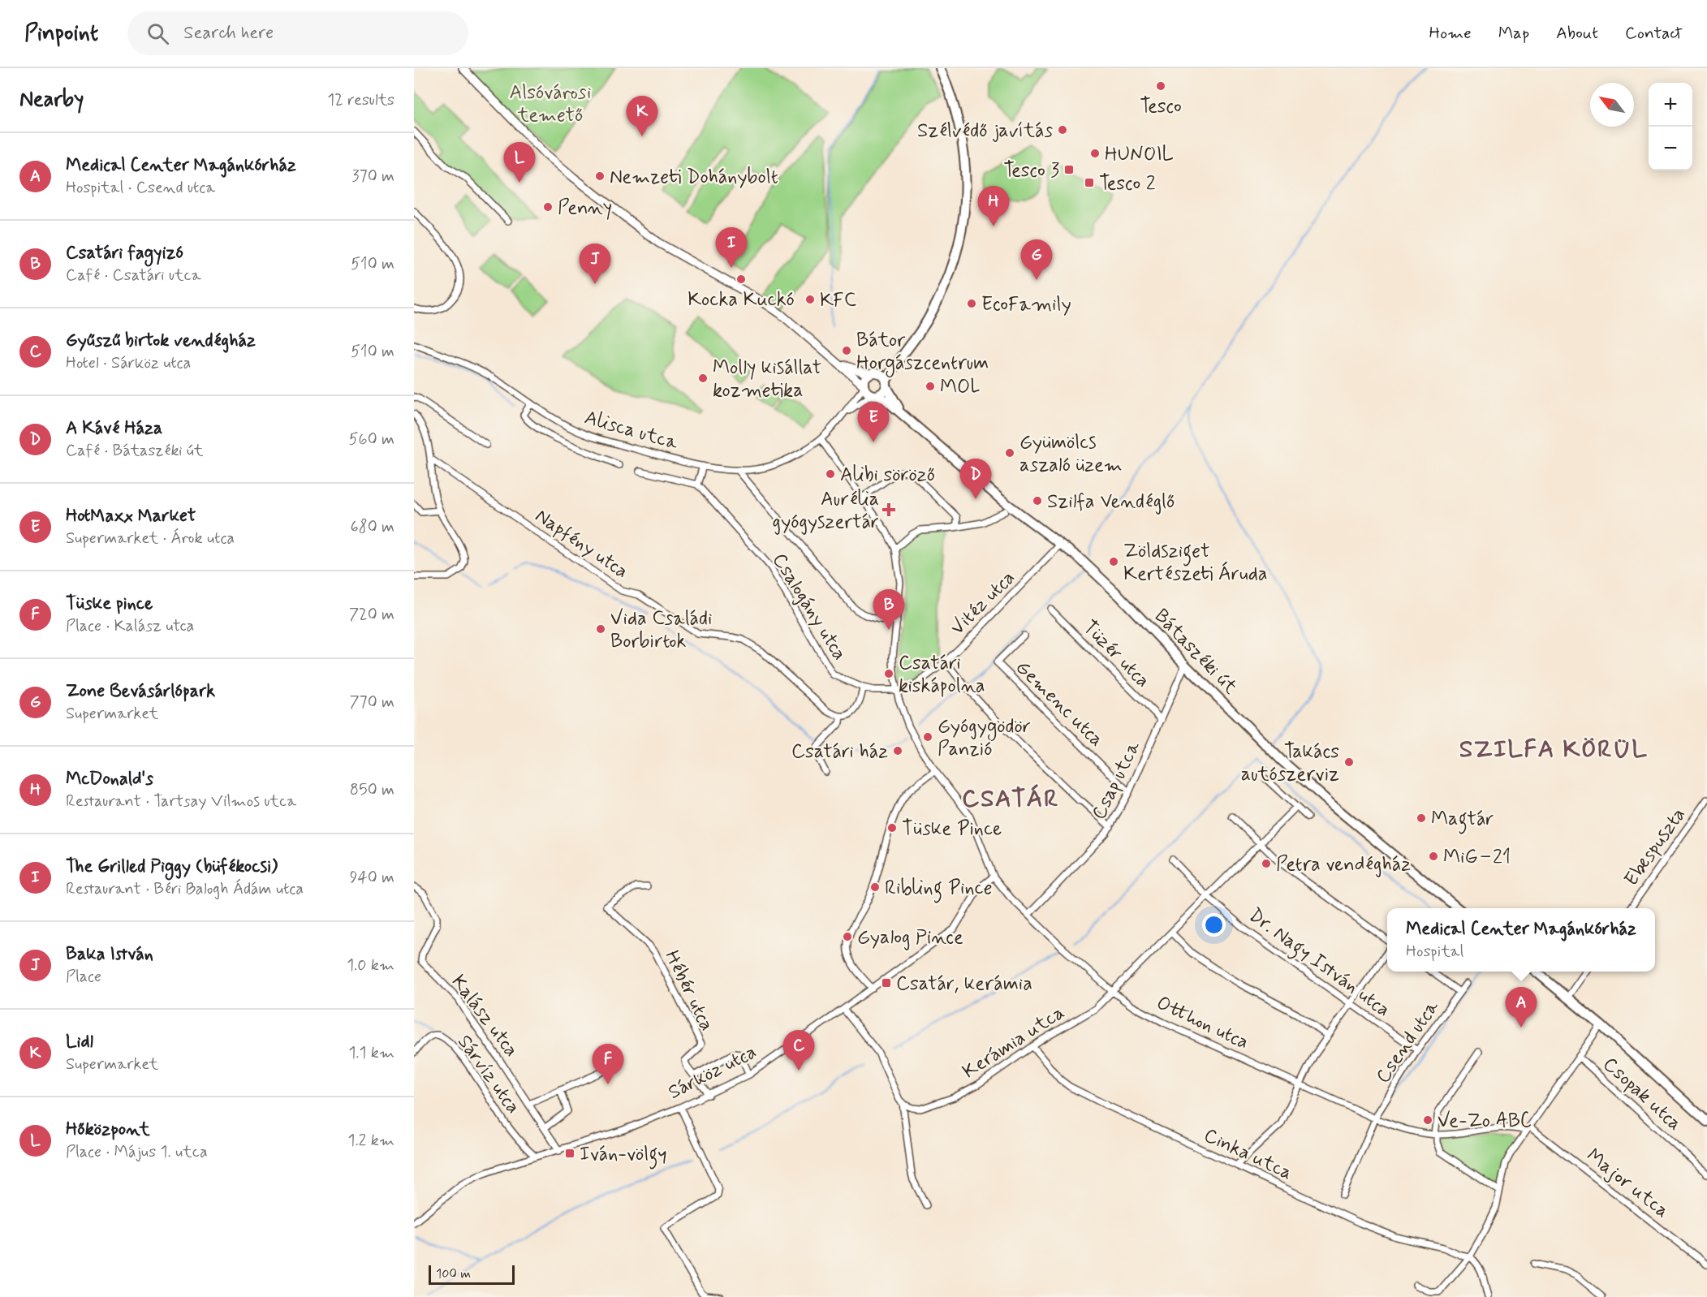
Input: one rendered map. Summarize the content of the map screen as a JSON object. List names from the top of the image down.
{
  "streets": {
    "main road": ["Bátaszéki út"],
    "street": [
      "Alisca utca",
      "Napfény utca",
      "Vitéz utca",
      "Csalogány utca",
      "Tüzér utca",
      "Gemenc utca",
      "Csap utca",
      "Ebespuszta",
      "Dr. Nagy István utca",
      "Hébér utca",
      "Kalász utca",
      "Otthon utca",
      "Kerámia utca",
      "Csend utca",
      "Sárköz utca",
      "Sárvíz utca",
      "Csopak utca",
      "Cinka utca",
      "Major utca"
    ]
  },
  "crossings": [
    ["Vitéz utca", "Csalogány utca"],
    ["Vitéz utca", "Bátaszéki út"],
    ["Vitéz utca", "Otthon utca"],
    ["Csalogány utca", "Otthon utca"],
    ["Bátaszéki út", "Csap utca"],
    ["Tüzér utca", "Csap utca"],
    ["Gemenc utca", "Csap utca"],
    ["Csap utca", "Otthon utca"],
    ["Dr. Nagy István utca", "Kerámia utca"],
    ["Dr. Nagy István utca", "Csend utca"],
    ["Hébér utca", "Sárköz utca"],
    ["Kalász utca", "Sárköz utca"],
    ["Otthon utca", "Kerámia utca"],
    ["Otthon utca", "Csend utca"],
    ["Otthon utca", "Sárköz utca"],
    ["Otthon utca", "Major utca"],
    ["Kerámia utca", "Cinka utca"],
    ["Sárköz utca", "Sárvíz utca"]
  ],
  "districts": ["SZILFA KÖRÜL", "CSATÁR"],
  "parks": ["Alsóvárosi temető"],
  "places": {
    "other": [
      "Tesco",
      "Szélvédő javítás",
      "HUNOIL",
      "Nemzeti Dohánybolt",
      "Penny",
      "Kocka Kuckó",
      "KFC",
      "EcoFamily",
      "Bátor Horgászcentrum",
      "Molly kisállat kozmetika",
      "MOL",
      "Gyümölcs aszaló üzem",
      "Alibi söröző",
      "Szilfa Vendéglő",
      "Zöldsziget Kertészeti Áruda",
      "Vida Családi Borbirtok",
      "Csatári kiskápolna",
      "Gyógygödör Panzió",
      "Csatári ház",
      "Takács autószerviz",
      "Magtár",
      "Tüske Pince",
      "MiG–21",
      "Petra vendégház",
      "Ribling Pince",
      "Gyalog Pince",
      "Ve-Zo ABC"
    ],
    "transit": [
      "Tesco 3",
      "Tesco 2",
      "Csatár, kerámia",
      "Iván-völgy"
    ],
    "health": ["Aurélia gyógyszertár"]
  },
  "scale_bar": "100 m",
  "north": "top left",
  "page": {
    "header": "Pinpoint",
    "search": "Search here",
    "nav": [
      "Home",
      "Map",
      "About",
      "Contact"
    ],
    "heading": ["Nearby", "12 results"],
    "map_buttons": ["+", "−"],
    "pins": [
      "K",
      "L",
      "H",
      "I",
      "G",
      "J",
      "E",
      "D",
      "B",
      "A",
      "C",
      "F"
    ],
    "list": [
      {
        "mark": "A",
        "name": "Medical Center Magánkórház",
        "note": "Hospital · Csend utca",
        "value": "370 m"
      },
      {
        "mark": "B",
        "name": "Csatári fagyizó",
        "note": "Café · Csatári utca",
        "value": "510 m"
      },
      {
        "mark": "C",
        "name": "Gyűszű birtok vendégház",
        "note": "Hotel · Sárköz utca",
        "value": "510 m"
      },
      {
        "mark": "D",
        "name": "A Kávé Háza",
        "note": "Café · Bátaszéki út",
        "value": "560 m"
      },
      {
        "mark": "E",
        "name": "HotMaxx Market",
        "note": "Supermarket · Árok utca",
        "value": "680 m"
      },
      {
        "mark": "F",
        "name": "Tüske pince",
        "note": "Place · Kalász utca",
        "value": "720 m"
      },
      {
        "mark": "G",
        "name": "Zone Bevásárlópark",
        "note": "Supermarket",
        "value": "770 m"
      },
      {
        "mark": "H",
        "name": "McDonald's",
        "note": "Restaurant · Tartsay Vilmos utca",
        "value": "850 m"
      },
      {
        "mark": "I",
        "name": "The Grilled Piggy (büfékocsi)",
        "note": "Restaurant · Béri Balogh Ádám utca",
        "value": "940 m"
      },
      {
        "mark": "J",
        "name": "Baka István",
        "note": "Place",
        "value": "1.0 km"
      },
      {
        "mark": "K",
        "name": "Lidl",
        "note": "Supermarket",
        "value": "1.1 km"
      },
      {
        "mark": "L",
        "name": "Hőközpont",
        "note": "Place · Május 1. utca",
        "value": "1.2 km"
      }
    ],
    "popup": ["Medical Center Magánkórház", "Hospital"],
    "scale": "100 m"
  }
}
